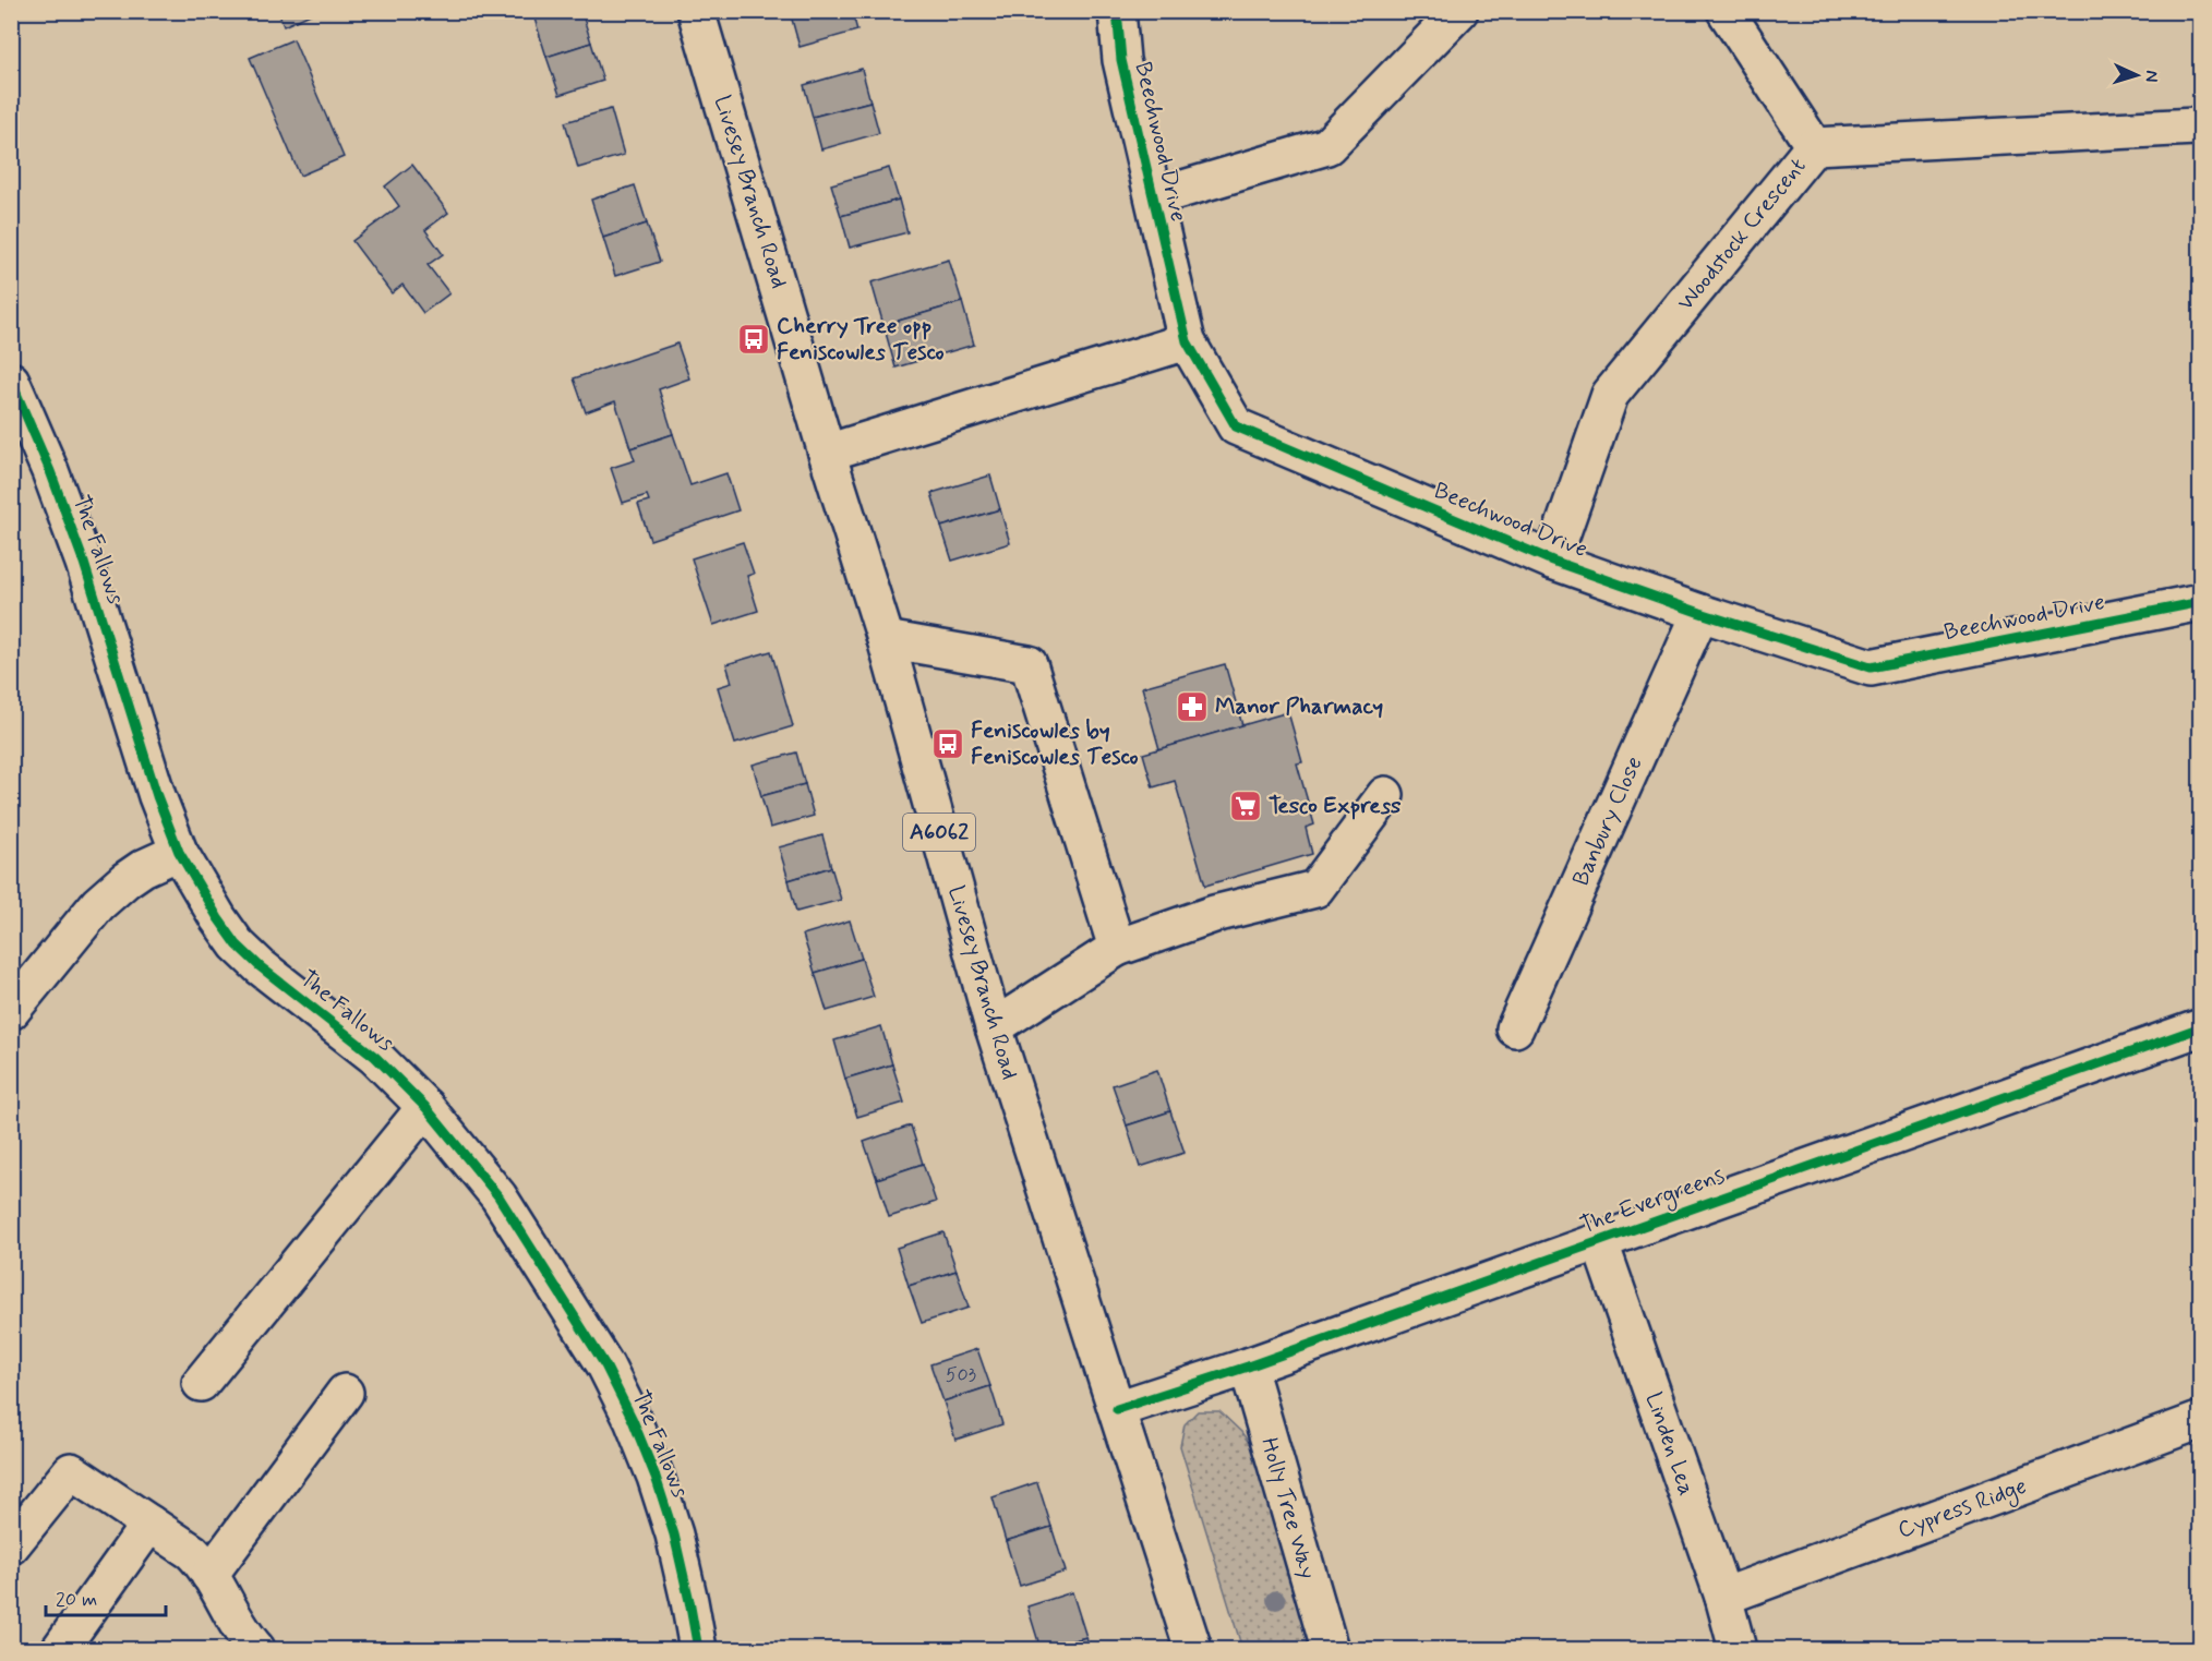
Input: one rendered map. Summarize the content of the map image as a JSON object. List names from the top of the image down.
{
  "streets": {
    "street": [
      "Beechwood Drive",
      "Livesey Branch Road",
      "Woodstock Crescent",
      "The Fallows",
      "Banbury Close",
      "A6062",
      "The Evergreens",
      "Linden Lea",
      "Holly Tree Way",
      "Cypress Ridge"
    ]
  },
  "crossings": [
    ["Beechwood Drive", "Woodstock Crescent"],
    ["Beechwood Drive", "Banbury Close"],
    ["Livesey Branch Road", "The Evergreens"],
    ["The Evergreens", "Linden Lea"],
    ["The Evergreens", "Holly Tree Way"],
    ["Linden Lea", "Cypress Ridge"]
  ],
  "places": {
    "bus stop": ["Cherry Tree opp Feniscowles Tesco", "Feniscowles by Feniscowles Tesco"],
    "pharmacy": ["Manor Pharmacy"],
    "supermarket": ["Tesco Express"]
  },
  "house_numbers": ["503"],
  "scale_bar": "20 m",
  "north": "right"
}
